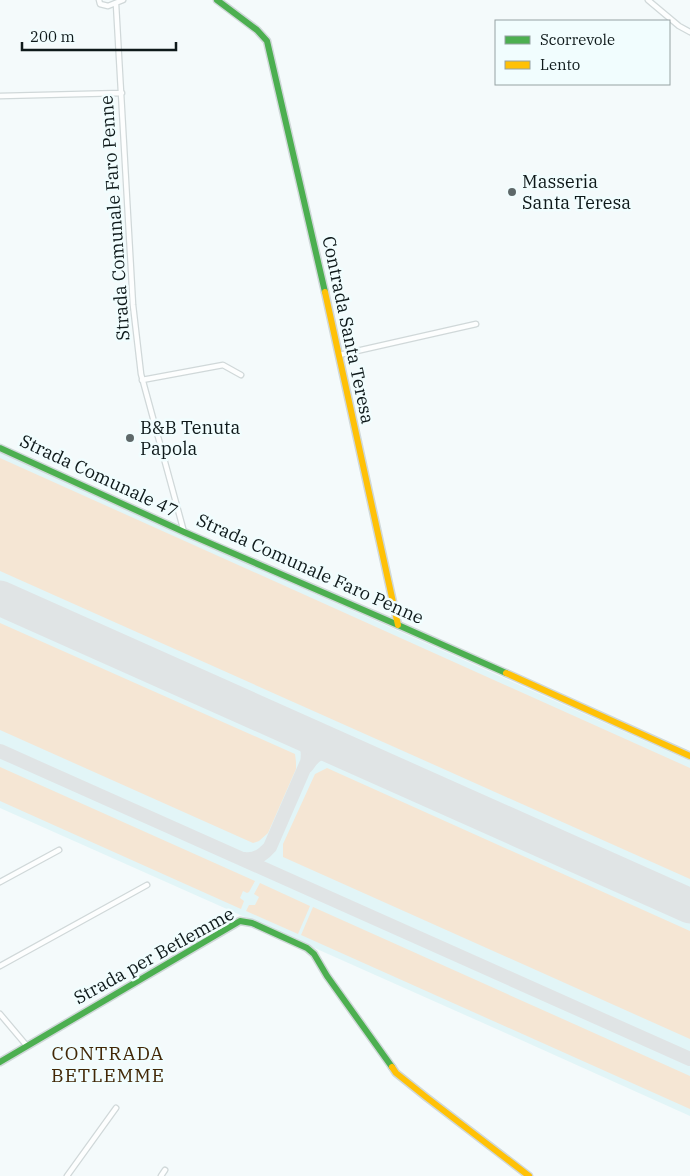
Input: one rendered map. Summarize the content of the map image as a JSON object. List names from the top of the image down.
{
  "streets": {
    "street": [
      "Strada Comunale Faro Penne",
      "Contrada Santa Teresa",
      "Strada Comunale 47",
      "Strada per Betlemme"
    ]
  },
  "crossings": [
    ["Strada Comunale Faro Penne", "Contrada Santa Teresa"],
    ["Strada Comunale Faro Penne", "Strada Comunale 47"]
  ],
  "districts": ["CONTRADA BETLEMME"],
  "places": ["Masseria Santa Teresa", "B&B Tenuta Papola"],
  "legend": ["Scorrevole", "Lento"],
  "scale_bar": "200 m"
}
